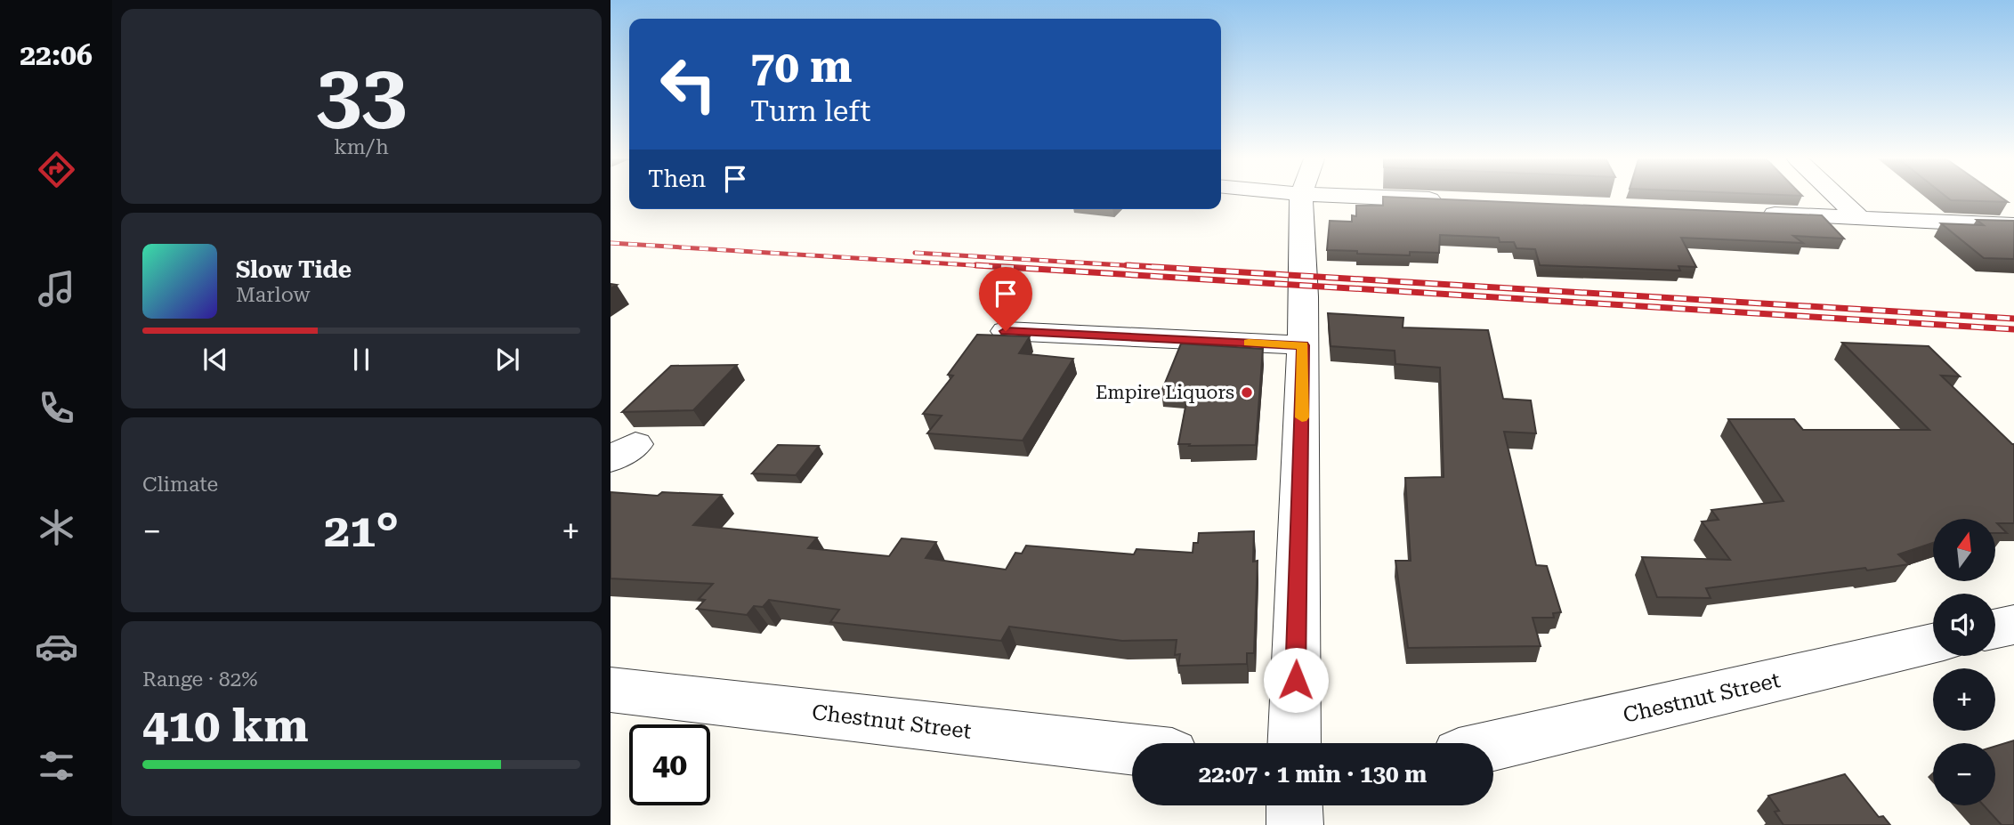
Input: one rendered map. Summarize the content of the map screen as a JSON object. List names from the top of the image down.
{
  "streets": {
    "street": ["Chestnut Street"]
  },
  "places": ["Empire Liquors"],
  "north": "top",
  "page": {
    "tabs": "22:06",
    "tile": [
      ["33", "km/h"],
      "Climate",
      ["Range · 82%", "410 km"]
    ],
    "turn": ["70 m", "Turn left"],
    "then": "Then",
    "song": ["Slow Tide", "Marlow"],
    "heat": ["−", "21°", "+"],
    "map_buttons": ["+", "−"],
    "limit": "40",
    "trip": "22:07 · 1 min · 130 m"
  }
}
